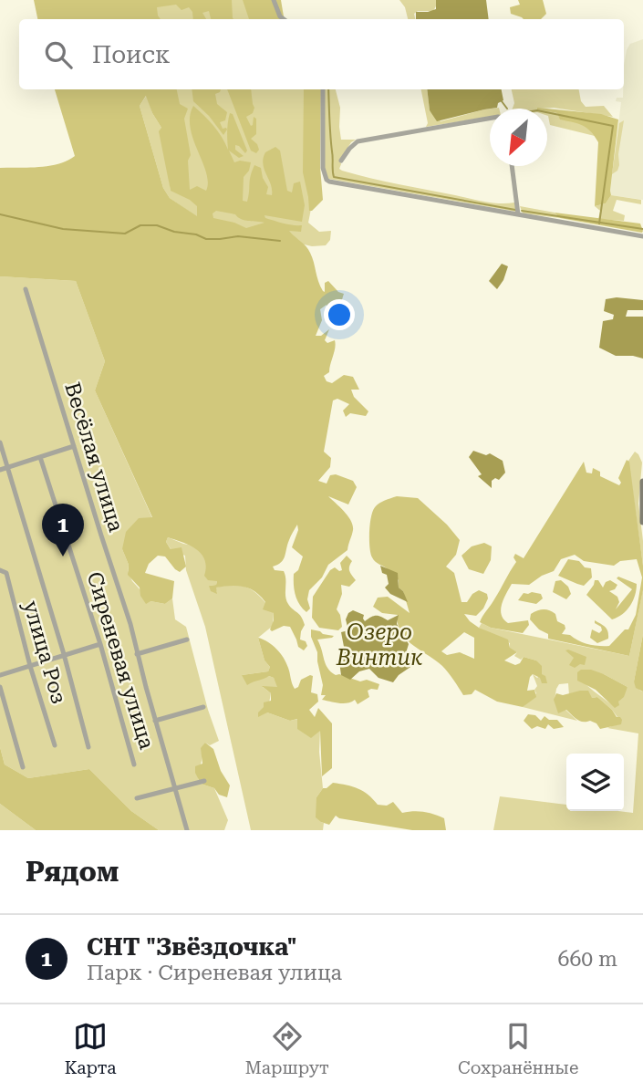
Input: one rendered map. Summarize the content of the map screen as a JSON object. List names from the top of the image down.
{
  "streets": {
    "street": ["Весёлая улица", "улица Роз", "Сиреневая улица"]
  },
  "water": ["Озеро Винтик"],
  "north": "bottom left",
  "page": {
    "search": "Поиск",
    "pins": "1",
    "heading": "Рядом",
    "list": [
      {
        "mark": "1",
        "name": "СНТ \"Звёздочка\"",
        "note": "Парк · Сиреневая улица",
        "value": "660 m"
      }
    ],
    "nav": ["Карта", "Маршрут", "Сохранённые"]
  }
}
